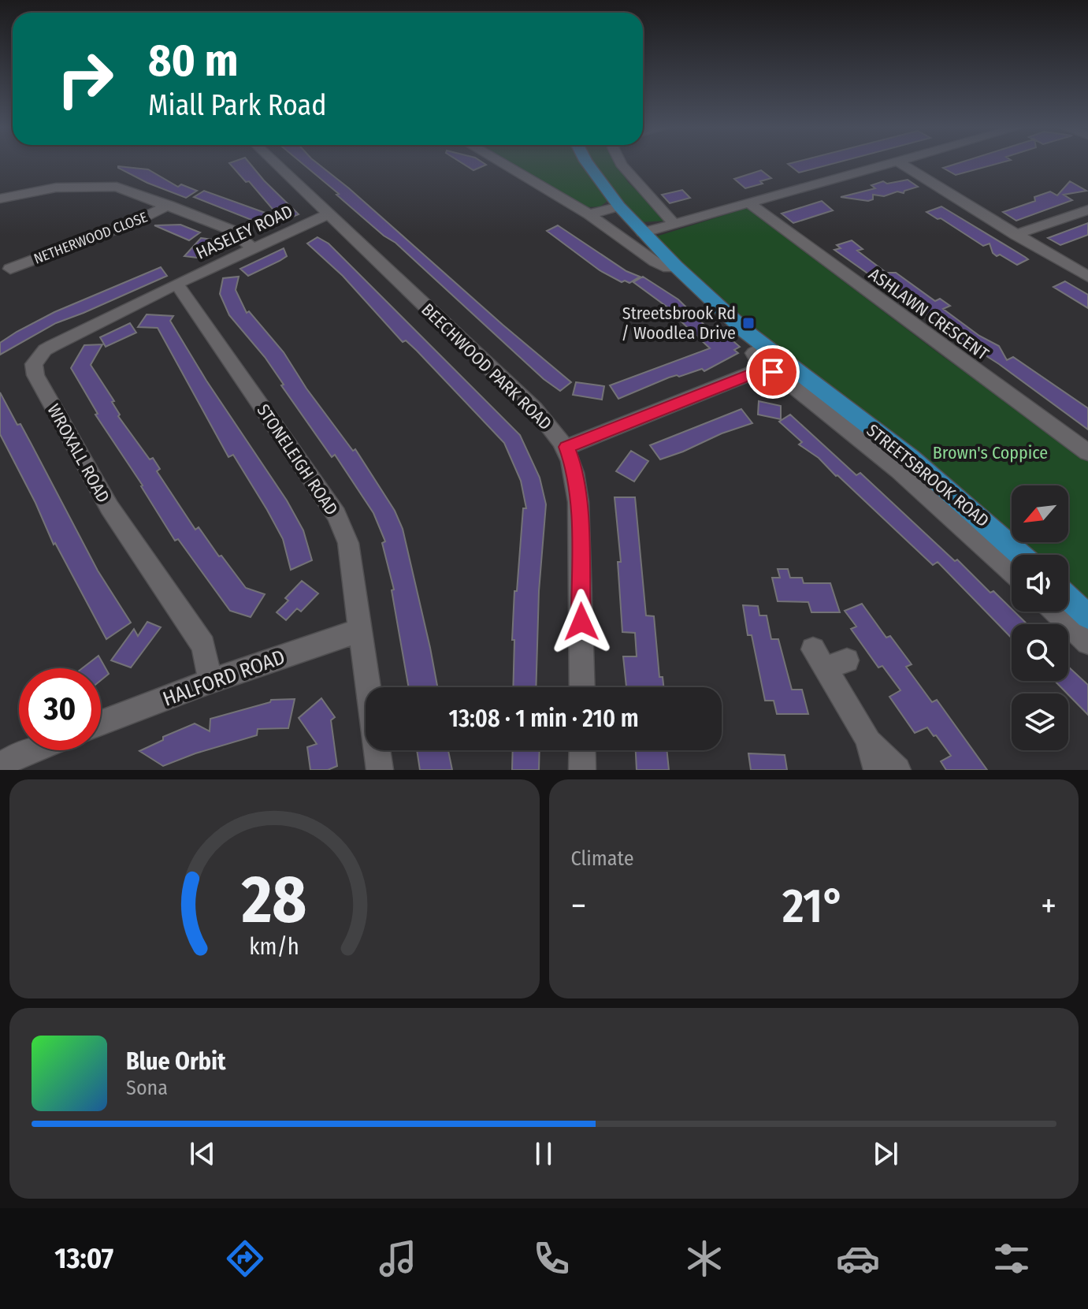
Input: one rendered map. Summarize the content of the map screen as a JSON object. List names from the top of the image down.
{
  "streets": {
    "main road": ["STREETSBROOK ROAD"],
    "street": [
      "HASELEY ROAD",
      "NETHERWOOD CLOSE",
      "ASHLAWN CRESCENT",
      "BEECHWOOD PARK ROAD",
      "WROXALL ROAD",
      "STONELEIGH ROAD",
      "HALFORD ROAD"
    ]
  },
  "crossings": [
    ["HASELEY ROAD", "BEECHWOOD PARK ROAD"],
    ["HASELEY ROAD", "WROXALL ROAD"],
    ["HASELEY ROAD", "STONELEIGH ROAD"],
    ["WROXALL ROAD", "STONELEIGH ROAD"],
    ["WROXALL ROAD", "HALFORD ROAD"],
    ["STONELEIGH ROAD", "HALFORD ROAD"]
  ],
  "parks": ["Brown's Coppice"],
  "places": {
    "transit": ["Streetsbrook Rd / Woodlea Drive"]
  },
  "north": "bottom left",
  "page": {
    "turn": ["80 m", "Miall Park Road"],
    "limit": "30",
    "trip": "13:08 · 1 min · 210 m",
    "tile": "Climate",
    "heat": ["−", "21°", "+"],
    "song": ["Blue Orbit", "Sona"],
    "tabs": "13:07",
    "gauge": ["28", "km/h"]
  }
}
